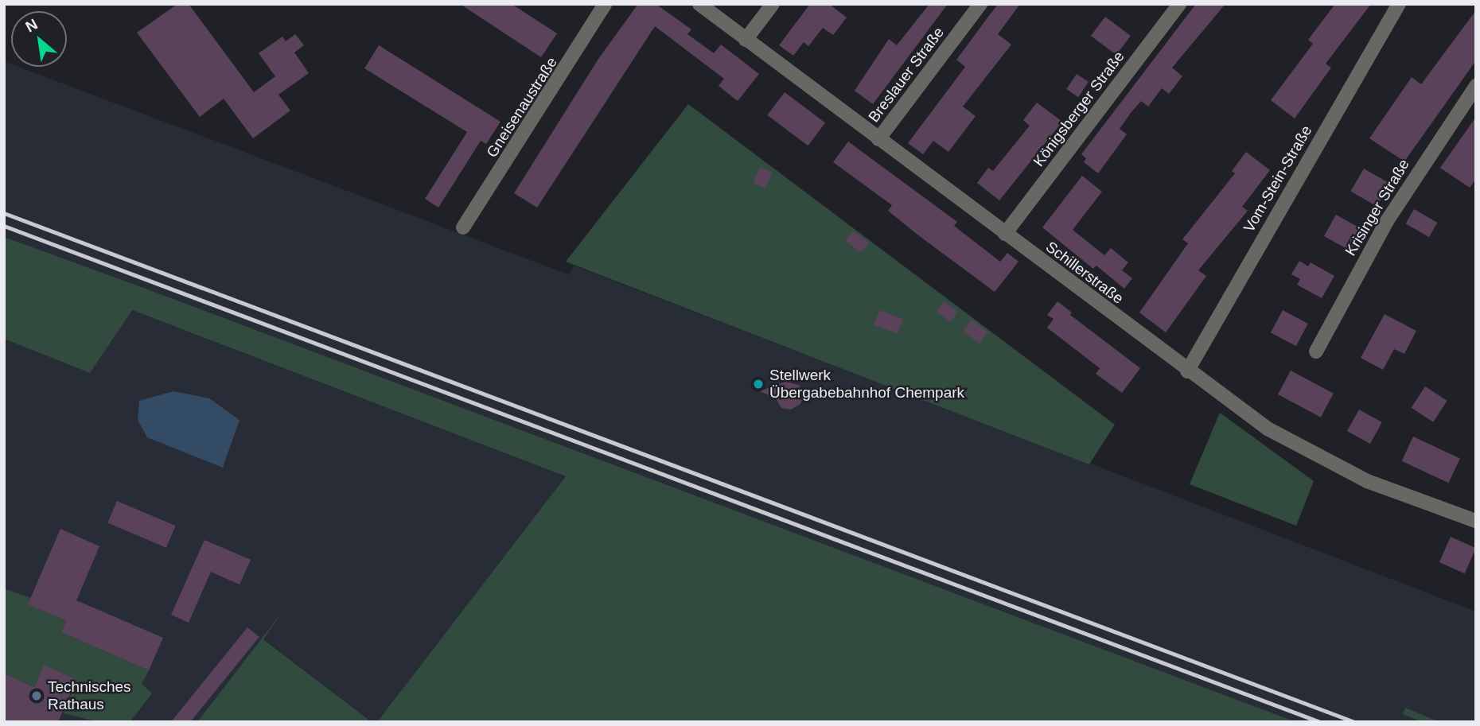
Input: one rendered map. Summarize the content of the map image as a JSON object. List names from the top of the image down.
{
  "streets": {
    "street": [
      "Breslauer Straße",
      "Gneisenaustraße",
      "Königsberger Straße",
      "Vom-Stein-Straße",
      "Krisinger Straße",
      "Schillerstraße"
    ]
  },
  "crossings": [
    ["Breslauer Straße", "Schillerstraße"],
    ["Königsberger Straße", "Schillerstraße"],
    ["Vom-Stein-Straße", "Schillerstraße"]
  ],
  "places": ["Stellwerk Übergabebahnhof Chempark", "Technisches Rathaus"],
  "north": "top left"
}
